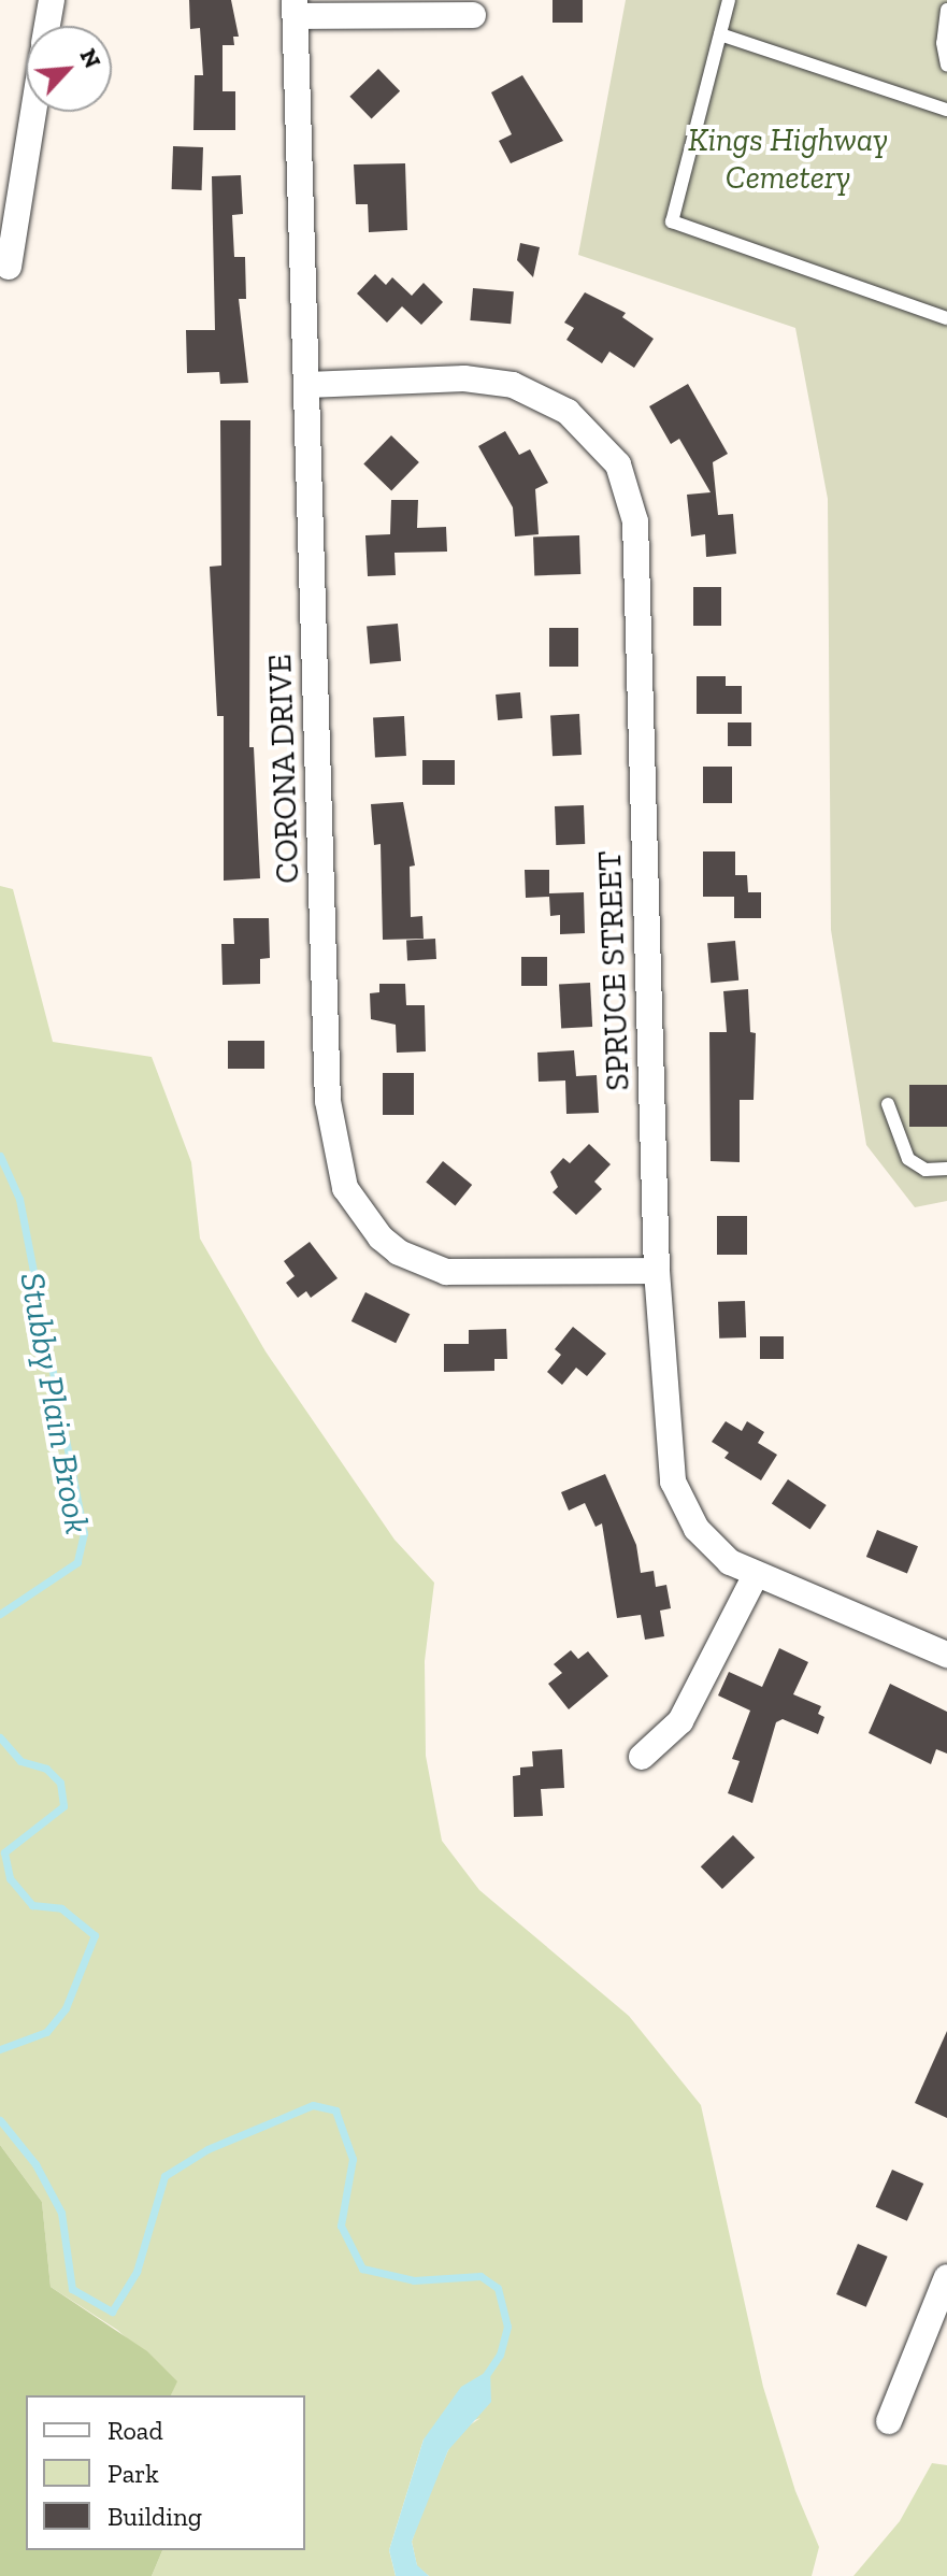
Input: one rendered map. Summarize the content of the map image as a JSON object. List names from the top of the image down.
{
  "streets": {
    "street": ["CORONA DRIVE", "SPRUCE STREET"]
  },
  "crossings": [
    ["CORONA DRIVE", "SPRUCE STREET"]
  ],
  "water": ["Stubby Plain Brook"],
  "parks": ["Kings Highway Cemetery"],
  "legend": ["Road", "Park", "Building"],
  "north": "top right"
}
